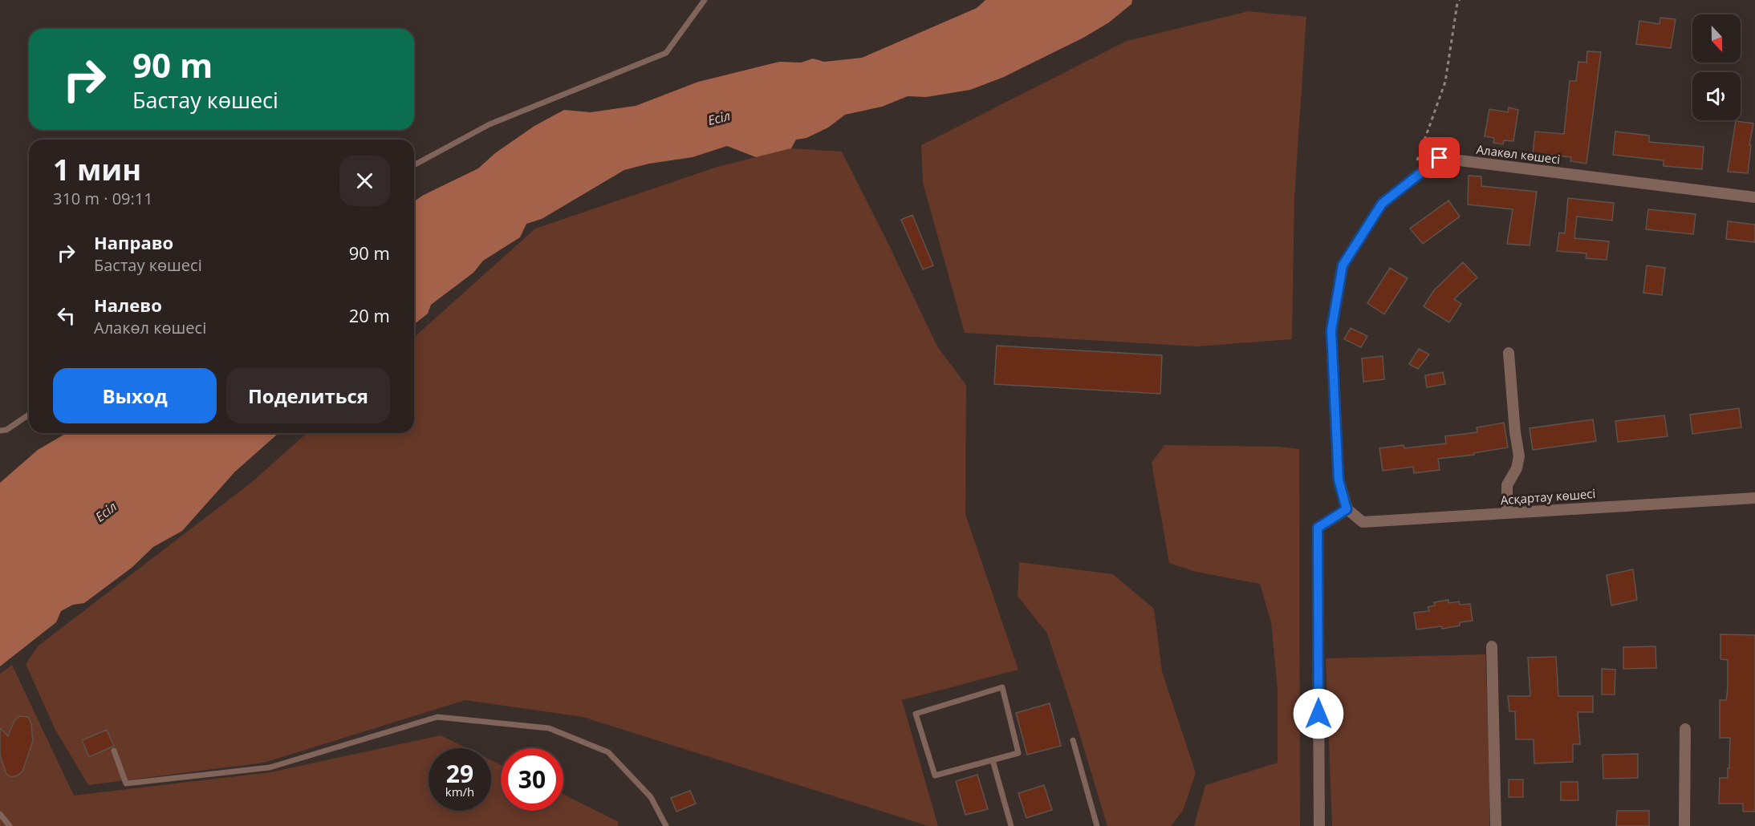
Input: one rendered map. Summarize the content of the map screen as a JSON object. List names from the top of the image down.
{
  "streets": {
    "street": ["Алакөл көшесі", "Асқартау көшесі"]
  },
  "crossings": [
    ["Алакөл көшесі", "Асқартау көшесі"]
  ],
  "water": ["Есіл"],
  "north": "bottom",
  "page": {
    "turn": ["90 m", "Бастау көшесі"],
    "heading": ["1 мин", "310 m · 09:11"],
    "list": [
      {
        "name": "Направо",
        "note": "Бастау көшесі",
        "value": "90 m"
      },
      {
        "name": "Налево",
        "note": "Алакөл көшесі",
        "value": "20 m"
      }
    ],
    "buttons": ["Выход", "Поделиться"],
    "speed": "29 km/h",
    "limit": "30"
  }
}
